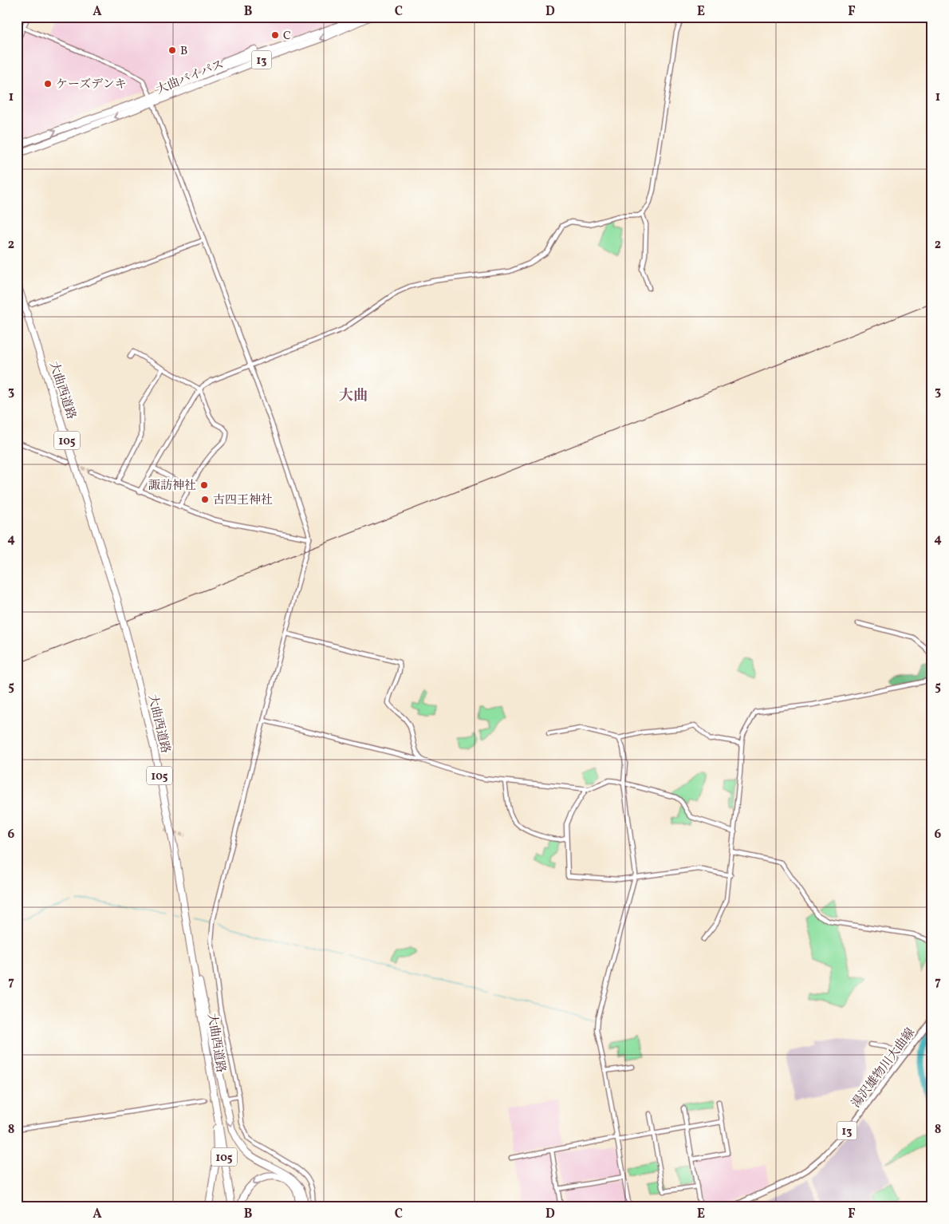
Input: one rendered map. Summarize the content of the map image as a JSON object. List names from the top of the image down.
{
  "streets": {
    "highway": [
      "13",
      "大曲バイパス",
      "大曲西道路",
      "105"
    ],
    "main road": ["湯沢雄物川大曲線"]
  },
  "districts": ["大曲"],
  "places": [
    "C",
    "B",
    "ケーズデンキ",
    "諏訪神社",
    "古四王神社"
  ],
  "grid": {
    "columns": [
      "A",
      "B",
      "C",
      "D",
      "E",
      "F"
    ],
    "rows": [
      "1",
      "2",
      "3",
      "4",
      "5",
      "6",
      "7",
      "8"
    ]
  }
}
